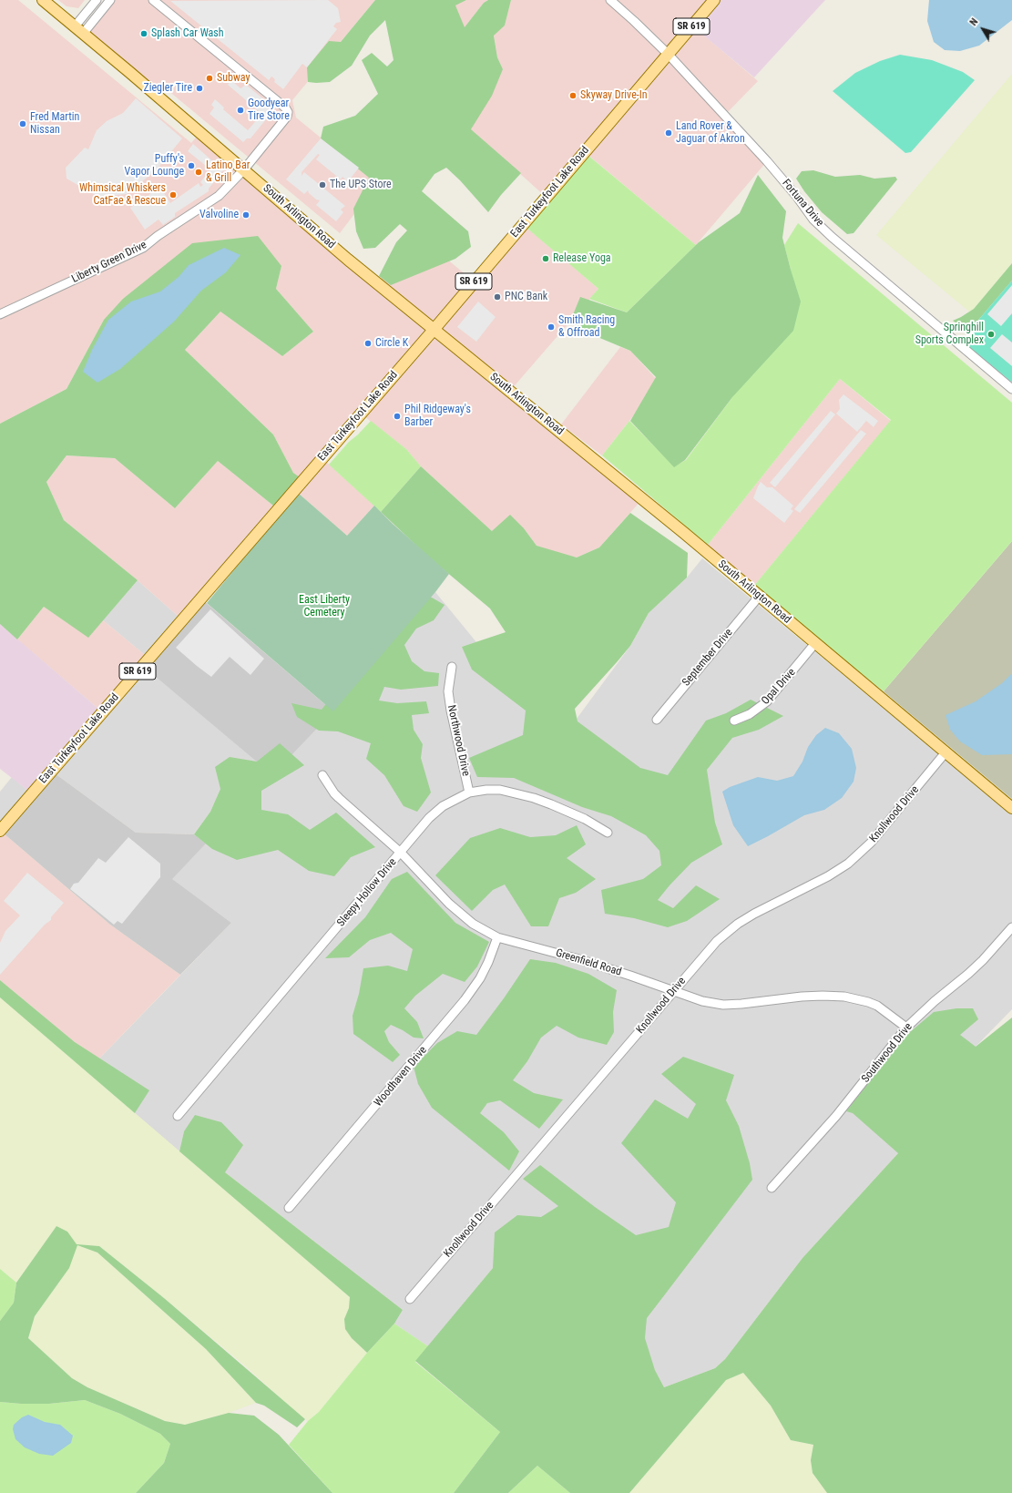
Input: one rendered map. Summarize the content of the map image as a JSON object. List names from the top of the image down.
{
  "streets": {
    "main road": ["SR 619", "East Turkeyfoot Lake Road", "South Arlington Road"],
    "street": [
      "Fortuna Drive",
      "Liberty Green Drive",
      "September Drive",
      "Opal Drive",
      "Northwood Drive",
      "Knollwood Drive",
      "Sleepy Hollow Drive",
      "Greenfield Road",
      "Southwood Drive",
      "Woodhaven Drive"
    ]
  },
  "crossings": [
    ["East Turkeyfoot Lake Road", "Fortuna Drive"],
    ["East Turkeyfoot Lake Road", "South Arlington Road"],
    ["South Arlington Road", "Liberty Green Drive"],
    ["South Arlington Road", "September Drive"],
    ["South Arlington Road", "Opal Drive"],
    ["South Arlington Road", "Knollwood Drive"],
    ["Northwood Drive", "Sleepy Hollow Drive"],
    ["Knollwood Drive", "Greenfield Road"],
    ["Sleepy Hollow Drive", "Greenfield Road"],
    ["Greenfield Road", "Southwood Drive"],
    ["Greenfield Road", "Woodhaven Drive"]
  ],
  "parks": ["East Liberty Cemetery"],
  "places": [
    "Splash Car Wash",
    "Subway",
    "Ziegler Tire",
    "Skyway Drive-In",
    "Goodyear Tire Store",
    "Fred Martin Nissan",
    "Land Rover & Jaguar of Akron",
    "Puffy's Vapor Lounge",
    "Latino Bar & Grill",
    "The UPS Store",
    "Whimsical Whiskers CatFae & Rescue",
    "Valvoline",
    "Release Yoga",
    "PNC Bank",
    "Smith Racing & Offroad",
    "Springhill Sports Complex",
    "Circle K",
    "Phil Ridgeway's Barber"
  ],
  "north": "top left"
}
